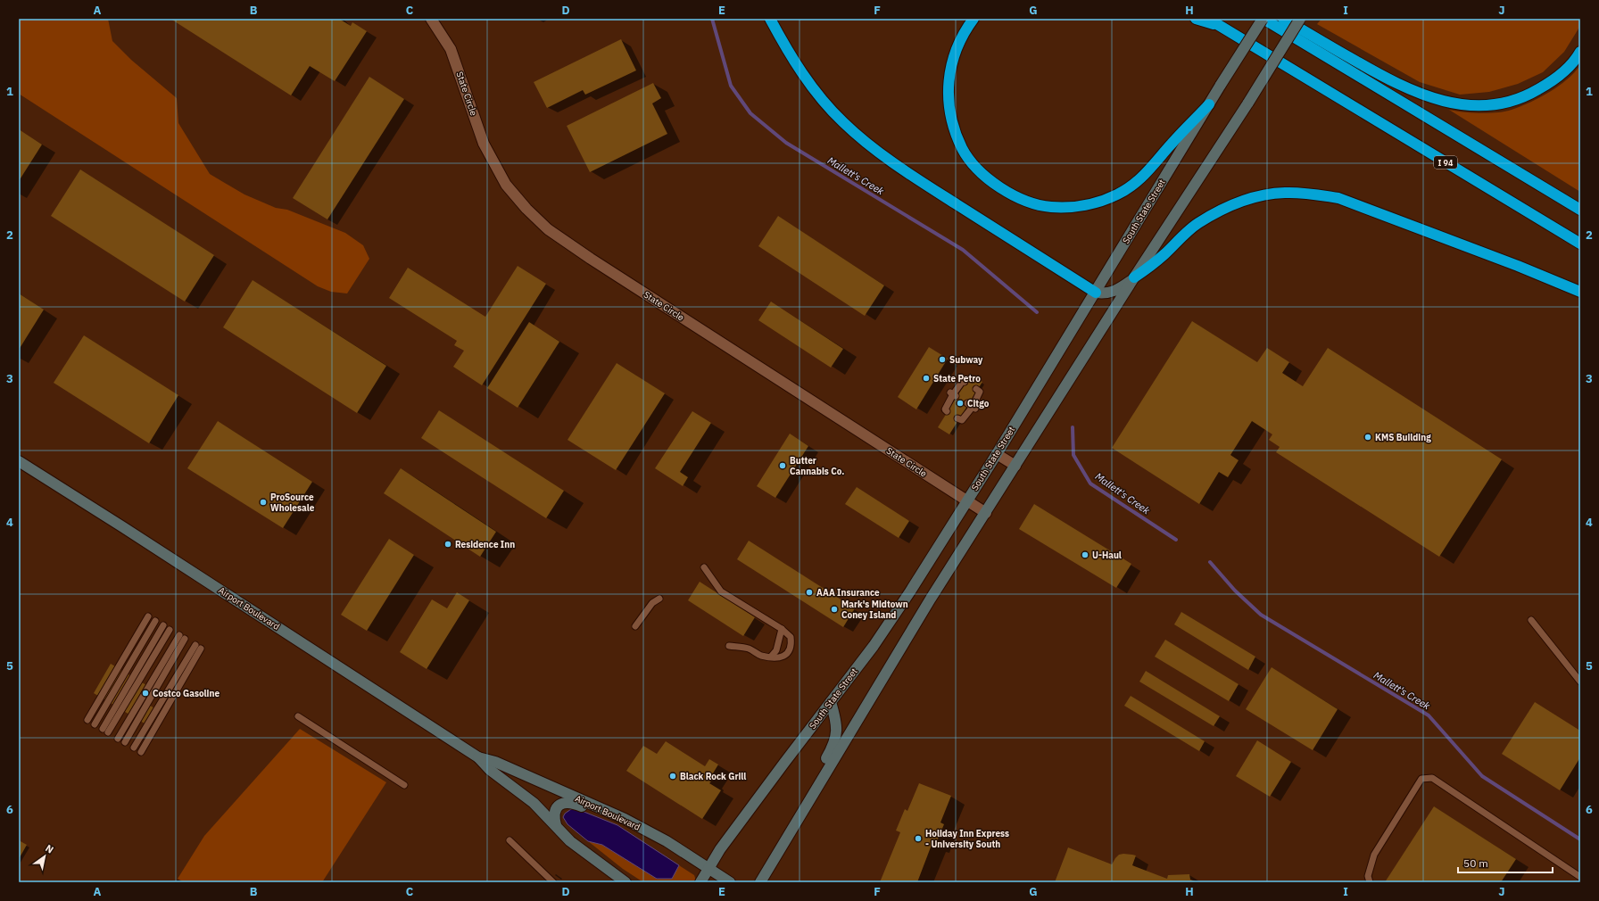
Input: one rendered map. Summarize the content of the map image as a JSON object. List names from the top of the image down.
{
  "streets": {
    "highway": ["I 94"],
    "main road": ["South State Street", "Airport Boulevard"],
    "street": ["State Circle"]
  },
  "crossings": [
    ["State Circle", "South State Street"],
    ["South State Street", "Airport Boulevard"]
  ],
  "water": ["Mallett's Creek"],
  "places": [
    "Subway",
    "State Petro",
    "Citgo",
    "KMS Building",
    "Butter Cannabis Co.",
    "ProSource Wholesale",
    "Residence Inn",
    "U-Haul",
    "AAA Insurance",
    "Mark's Midtown Coney Island",
    "Costco Gasoline",
    "Black Rock Grill",
    "Holiday Inn Express - University South"
  ],
  "scale_bar": "50 m",
  "north": "top right",
  "grid": {
    "columns": [
      "A",
      "B",
      "C",
      "D",
      "E",
      "F",
      "G",
      "H",
      "I",
      "J"
    ],
    "rows": [
      "1",
      "2",
      "3",
      "4",
      "5",
      "6"
    ]
  }
}
